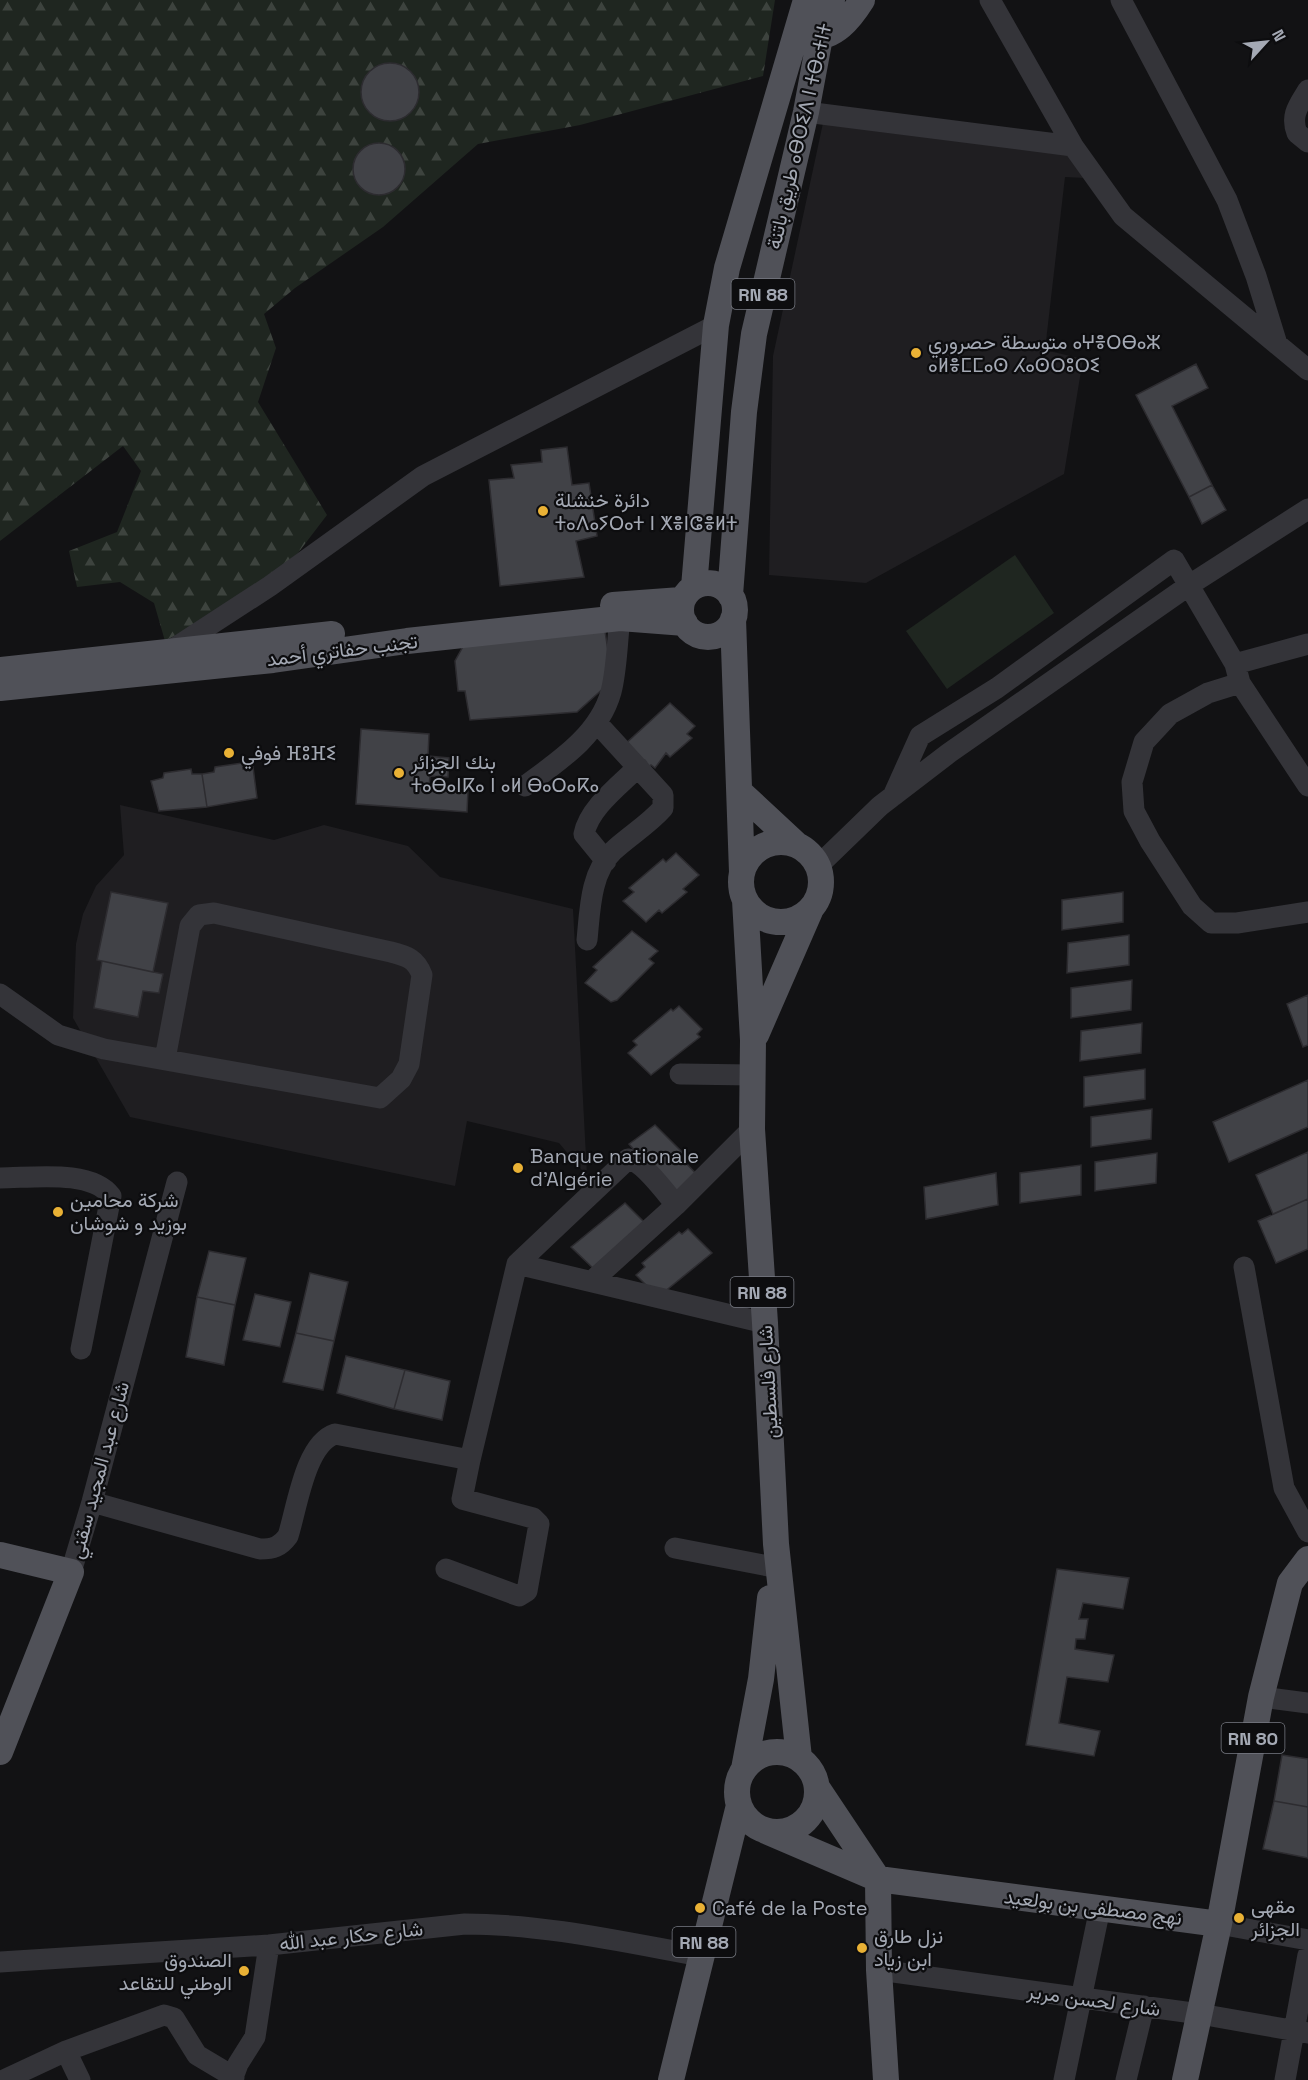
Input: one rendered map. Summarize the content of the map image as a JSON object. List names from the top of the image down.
{
  "streets": {
    "main road": [
      "طريق باتنة ⴰⴱⵔⵉⴷ ⵏ ⵜⴱⴰⵜⵏⵜ",
      "RN 88",
      "تجنب حفاتري أحمد",
      "شارع فلسطين",
      "شارع عبد المجيد سقني",
      "RN 80",
      "نهج مصطفى بن بولعيد"
    ],
    "street": ["شارع حكار عبد الله", "شارع لحسن مرير"]
  },
  "crossings": [
    ["طريق باتنة ⴰⴱⵔⵉⴷ ⵏ ⵜⴱⴰⵜⵏⵜ", "RN 88"],
    ["طريق باتنة ⴰⴱⵔⵉⴷ ⵏ ⵜⴱⴰⵜⵏⵜ", "تجنب حفاتري أحمد"],
    ["RN 88", "تجنب حفاتري أحمد"],
    ["RN 88", "شارع فلسطين"],
    ["RN 88", "نهج مصطفى بن بولعيد"],
    ["RN 88", "شارع حكار عبد الله"],
    ["شارع فلسطين", "نهج مصطفى بن بولعيد"],
    ["RN 80", "نهج مصطفى بن بولعيد"]
  ],
  "places": [
    "متوسطة حصروري ⴰⵖⴻⵔⴱⴰⵣ ⴰⵍⴻⵎⵎⴰⵙ ⵃⴰⵙⵔⵓⵔⵉ",
    "دائرة خنشلة ⵜⴰⴷⴰⵢⵔⴰⵜ ⵏ ⵅⴻⵏⵛⴻⵍⵜ",
    "فوفي ⴼⵓⴼⵉ",
    "بنك الجزائر ⵜⴰⴱⴰⵏⴽⴰ ⵏ ⴰⵍ ⴱⴰⵔⴰⴽⴰ",
    "Banque nationale d'Algérie",
    "شركة محامين بوزيد و شوشان",
    "Café de la Poste",
    "مقهى الجزائر",
    "نزل طارق ابن زياد",
    "الصندوق الوطني للتقاعد"
  ],
  "north": "top right"
}
